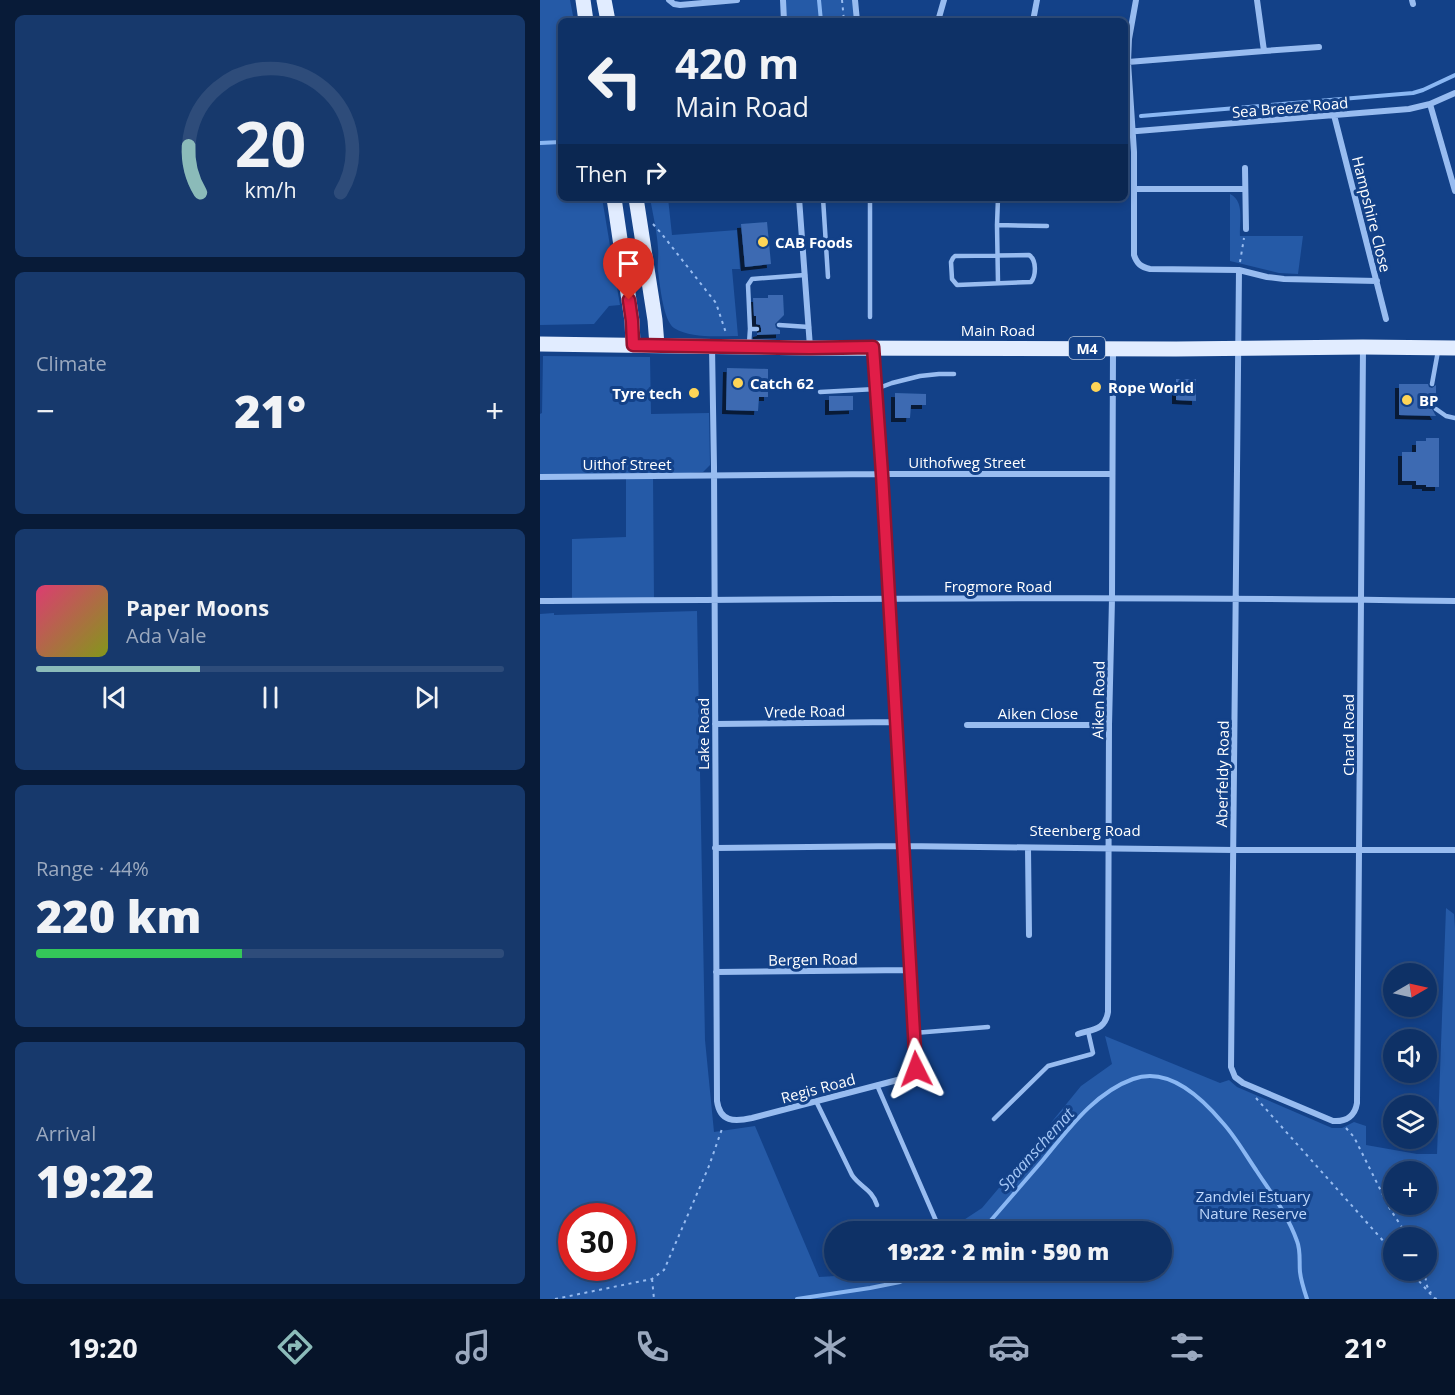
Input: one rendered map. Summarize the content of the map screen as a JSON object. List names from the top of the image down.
{
  "streets": {
    "main road": ["Main Road", "M4"],
    "street": [
      "Sea Breeze Road",
      "Hampshire Close",
      "Uithofweg Street",
      "Uithof Street",
      "Frogmore Road",
      "Aiken Road",
      "Vrede Road",
      "Aiken Close",
      "Lake Road",
      "Chard Road",
      "Aberfeldy Road",
      "Steenberg Road",
      "Bergen Road",
      "Regis Road"
    ]
  },
  "crossings": [
    ["Sea Breeze Road", "Hampshire Close"],
    ["Main Road", "Aiken Road"],
    ["Main Road", "Lake Road"],
    ["Main Road", "Chard Road"],
    ["Main Road", "Aberfeldy Road"],
    ["Uithofweg Street", "Uithof Street"],
    ["Uithofweg Street", "Aiken Road"],
    ["Uithofweg Street", "Lake Road"],
    ["Uithof Street", "Lake Road"],
    ["Frogmore Road", "Aiken Road"],
    ["Frogmore Road", "Lake Road"],
    ["Frogmore Road", "Chard Road"],
    ["Frogmore Road", "Aberfeldy Road"],
    ["Aiken Road", "Aiken Close"],
    ["Aiken Road", "Steenberg Road"],
    ["Vrede Road", "Lake Road"],
    ["Lake Road", "Steenberg Road"],
    ["Lake Road", "Bergen Road"],
    ["Lake Road", "Regis Road"],
    ["Chard Road", "Steenberg Road"],
    ["Aberfeldy Road", "Steenberg Road"]
  ],
  "water": ["Spaanschemat"],
  "parks": ["Zandvlei Estuary Nature Reserve"],
  "places": [
    "CAB Foods",
    "Catch 62",
    "Rope World",
    "Tyre tech",
    "BP"
  ],
  "north": "right",
  "page": {
    "turn": ["420 m", "Main Road"],
    "then": "Then",
    "tile": [
      "Climate",
      ["Range · 44%", "220 km"],
      ["Arrival", "19:22"]
    ],
    "heat": ["−", "21°", "+"],
    "song": ["Paper Moons", "Ada Vale"],
    "map_buttons": ["+", "−"],
    "limit": "30",
    "trip": "19:22 · 2 min · 590 m",
    "tabs": ["19:20", "21°"],
    "gauge": ["20", "km/h"]
  }
}
